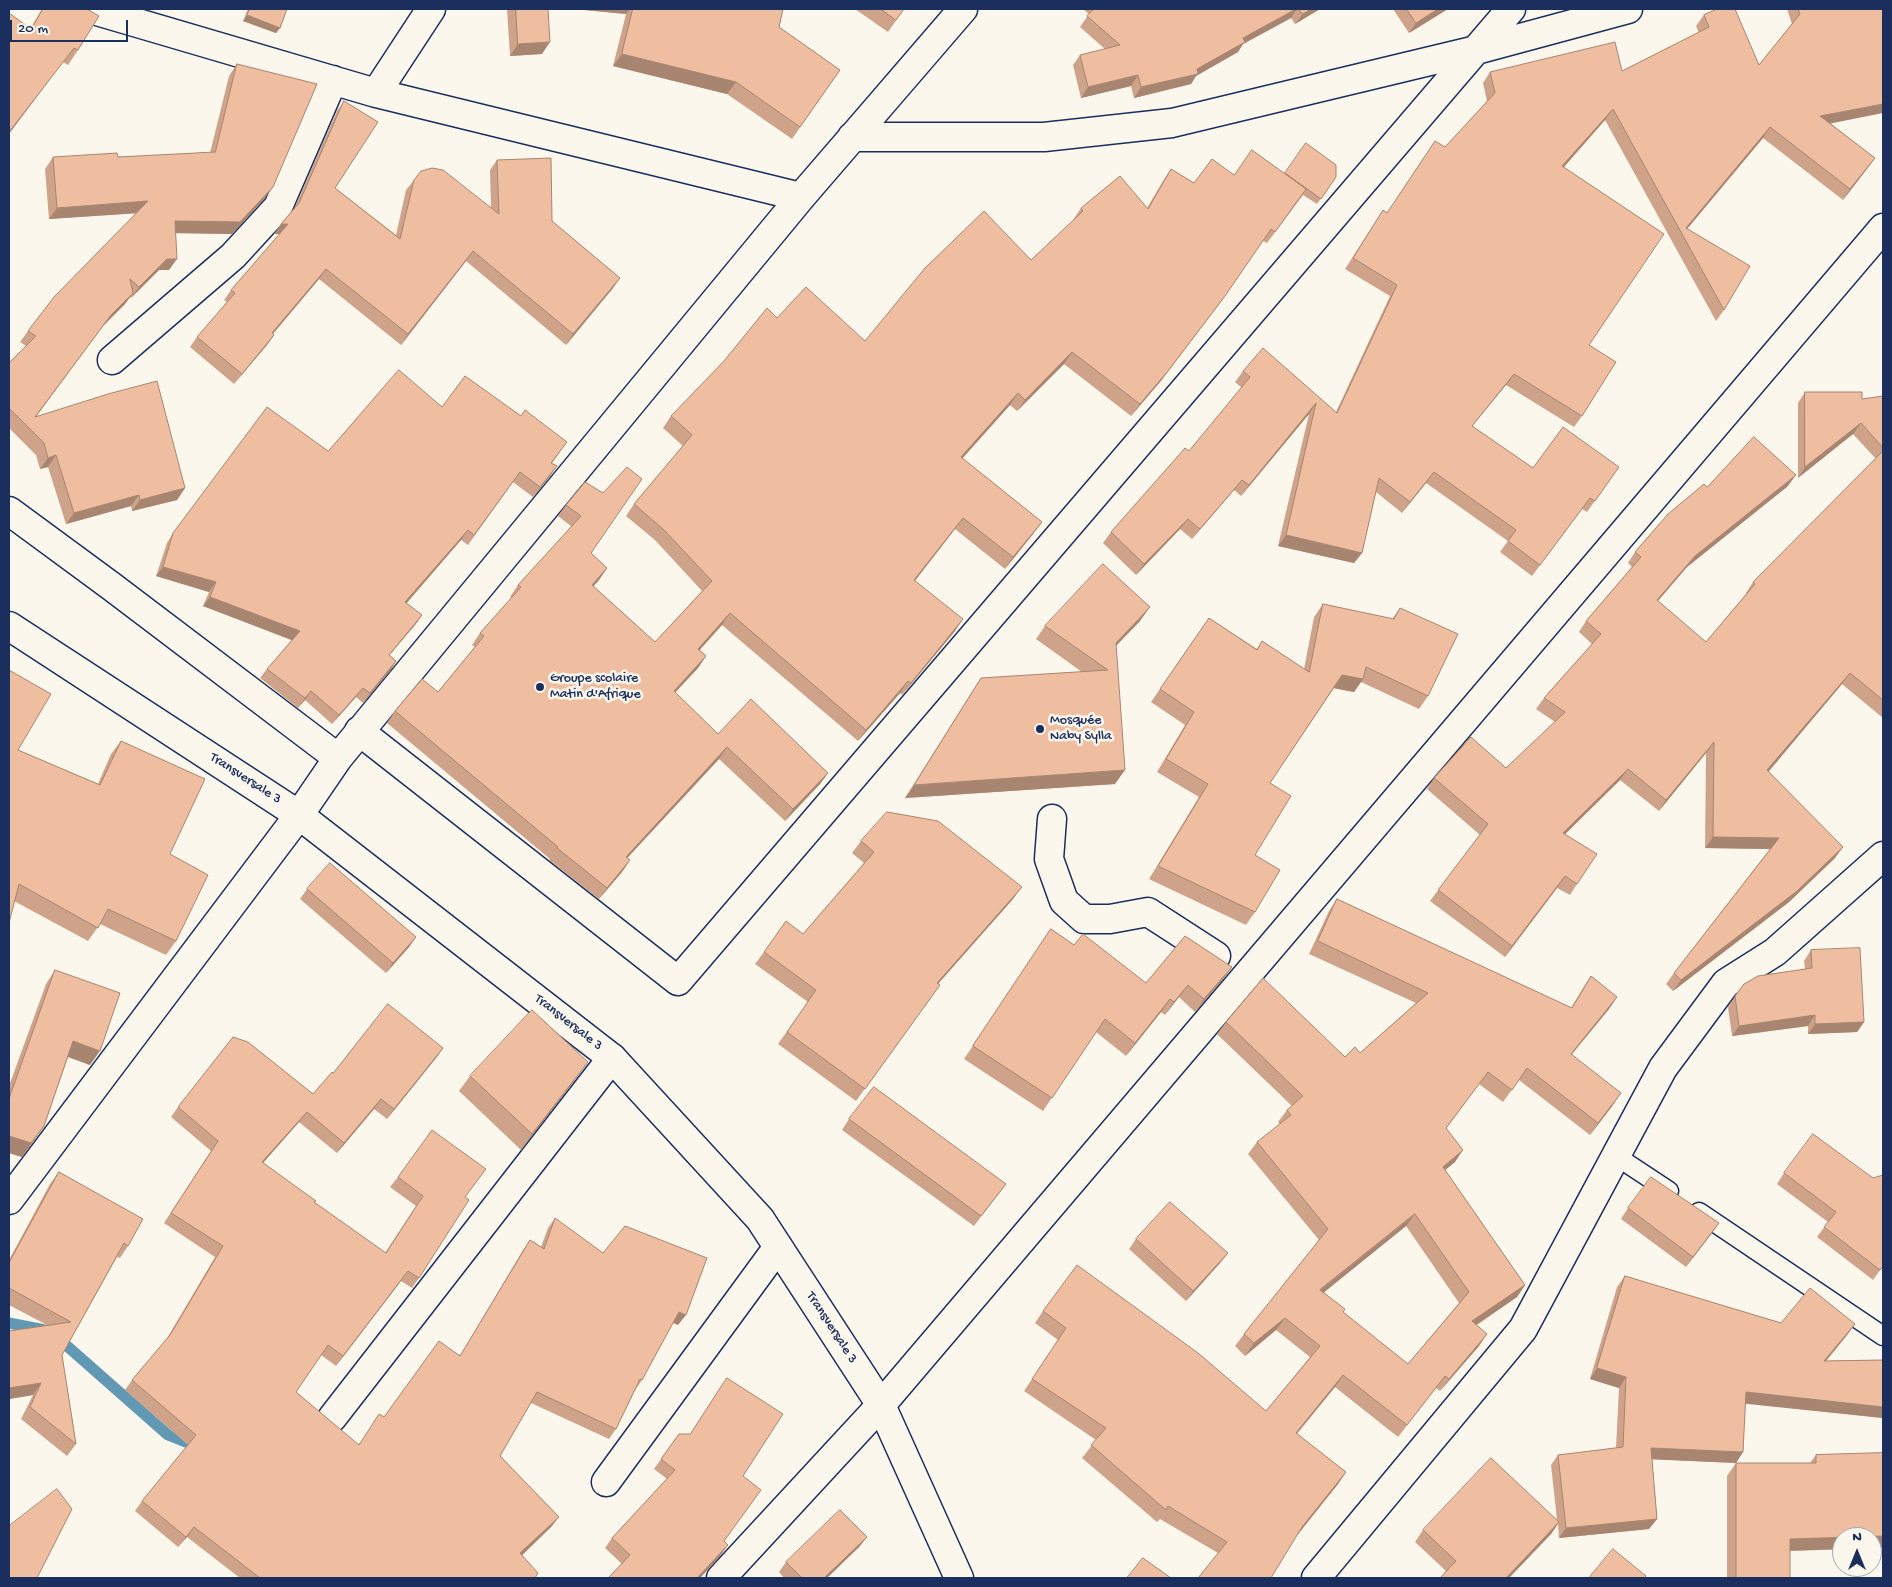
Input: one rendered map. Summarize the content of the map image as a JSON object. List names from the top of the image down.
{
  "streets": {
    "street": ["Transversale 3"]
  },
  "places": ["Groupe scolaire Matin d'Afrique", "Mosquée Naby Sylla"],
  "scale_bar": "20 m",
  "north": "top"
}
